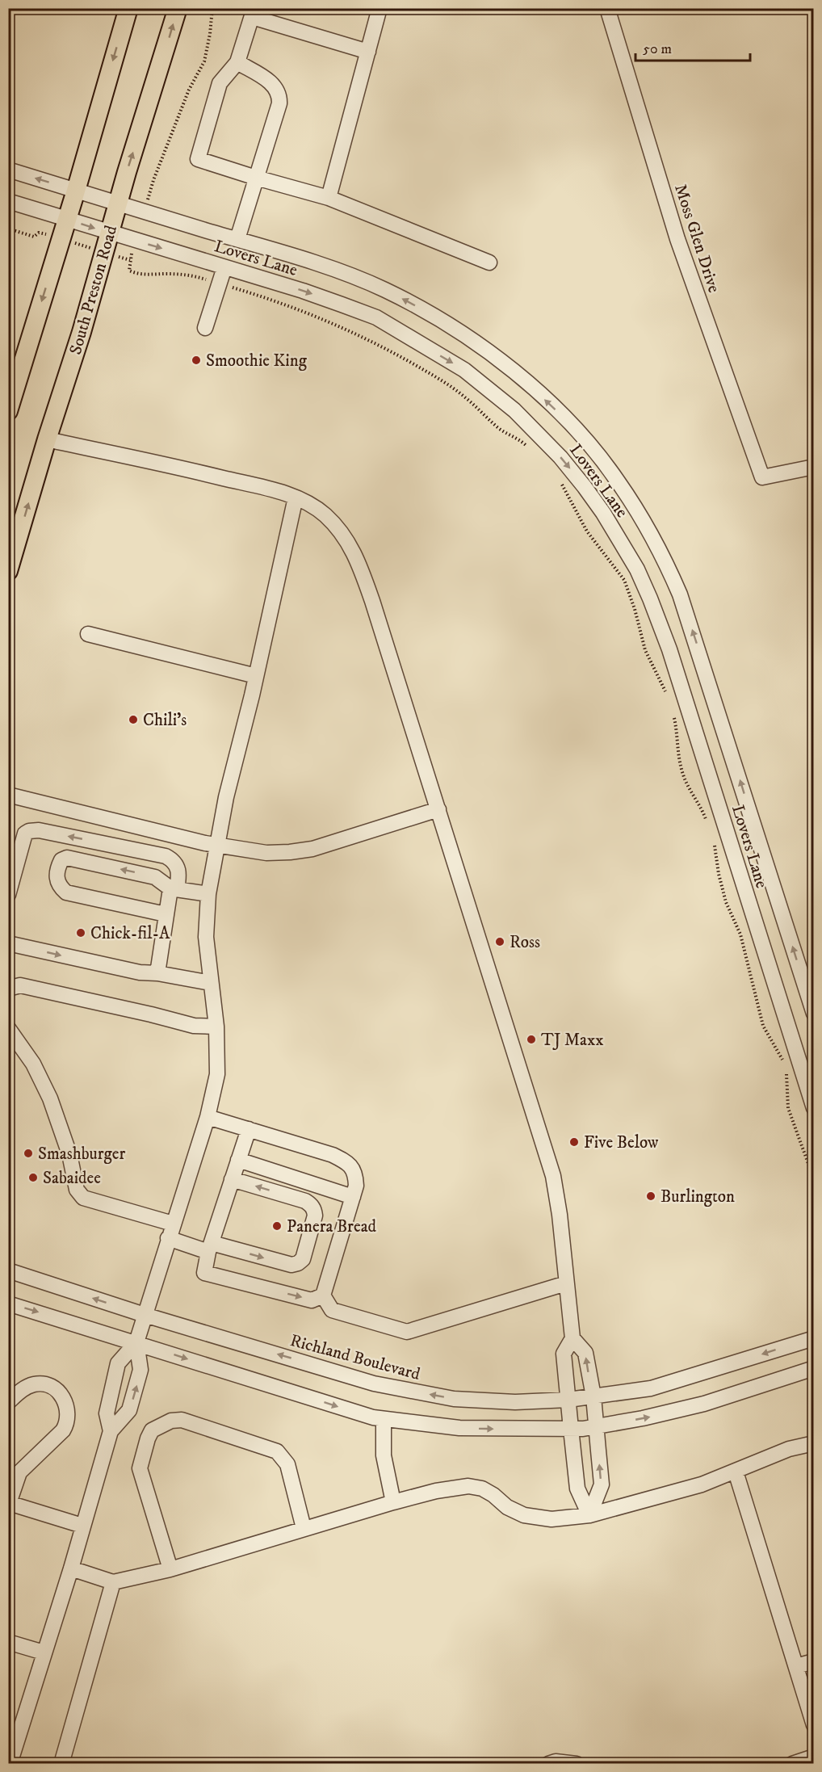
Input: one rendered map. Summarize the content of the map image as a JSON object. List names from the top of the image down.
{
  "streets": {
    "main road": ["South Preston Road"],
    "street": ["Moss Glen Drive", "Lovers Lane", "Richland Boulevard"]
  },
  "crossings": [
    ["Lovers Lane", "South Preston Road"]
  ],
  "places": [
    "Smoothie King",
    "Chili's",
    "Chick-fil-A",
    "Ross",
    "TJ Maxx",
    "Five Below",
    "Smashburger",
    "Sabaidee",
    "Burlington",
    "Panera Bread"
  ],
  "scale_bar": "50 m"
}
